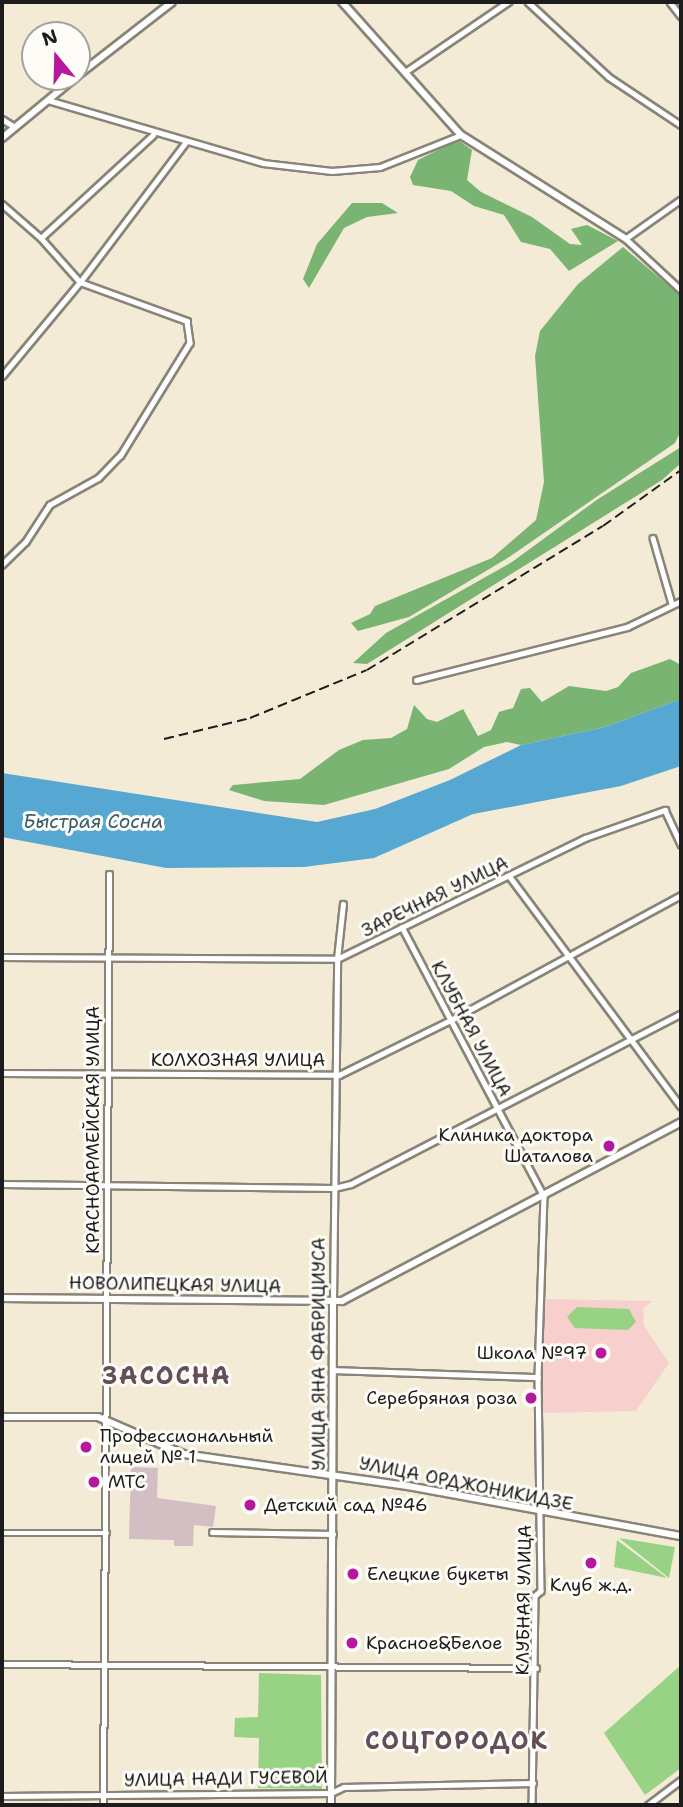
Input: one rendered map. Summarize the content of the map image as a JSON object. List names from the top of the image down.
{
  "streets": {
    "street": [
      "ЗАРЕЧНАЯ УЛИЦА",
      "КЛУБНАЯ УЛИЦА",
      "КОЛХОЗНАЯ УЛИЦА",
      "КРАСНОАРМЕЙСКАЯ УЛИЦА",
      "НОВОЛИПЕЦКАЯ УЛИЦА",
      "УЛИЦА ЯНА ФАБРИЦИУСА",
      "УЛИЦА ОРДЖОНИКИДЗЕ",
      "УЛИЦА НАДИ ГУСЕВОЙ"
    ]
  },
  "crossings": [
    ["ЗАРЕЧНАЯ УЛИЦА", "КЛУБНАЯ УЛИЦА"],
    ["ЗАРЕЧНАЯ УЛИЦА", "КРАСНОАРМЕЙСКАЯ УЛИЦА"],
    ["ЗАРЕЧНАЯ УЛИЦА", "УЛИЦА ЯНА ФАБРИЦИУСА"],
    ["КЛУБНАЯ УЛИЦА", "КОЛХОЗНАЯ УЛИЦА"],
    ["КЛУБНАЯ УЛИЦА", "НОВОЛИПЕЦКАЯ УЛИЦА"],
    ["КЛУБНАЯ УЛИЦА", "УЛИЦА ОРДЖОНИКИДЗЕ"],
    ["КЛУБНАЯ УЛИЦА", "УЛИЦА НАДИ ГУСЕВОЙ"],
    ["КОЛХОЗНАЯ УЛИЦА", "КРАСНОАРМЕЙСКАЯ УЛИЦА"],
    ["КОЛХОЗНАЯ УЛИЦА", "УЛИЦА ЯНА ФАБРИЦИУСА"],
    ["КРАСНОАРМЕЙСКАЯ УЛИЦА", "НОВОЛИПЕЦКАЯ УЛИЦА"],
    ["КРАСНОАРМЕЙСКАЯ УЛИЦА", "УЛИЦА ОРДЖОНИКИДЗЕ"],
    ["КРАСНОАРМЕЙСКАЯ УЛИЦА", "УЛИЦА НАДИ ГУСЕВОЙ"],
    ["НОВОЛИПЕЦКАЯ УЛИЦА", "УЛИЦА ЯНА ФАБРИЦИУСА"],
    ["УЛИЦА ЯНА ФАБРИЦИУСА", "УЛИЦА ОРДЖОНИКИДЗЕ"],
    ["УЛИЦА ЯНА ФАБРИЦИУСА", "УЛИЦА НАДИ ГУСЕВОЙ"]
  ],
  "districts": ["ЗАСОСНА", "СОЦГОРОДОК"],
  "water": ["Быстрая Сосна"],
  "places": [
    "Клиника доктора Шаталова",
    "Школа №97",
    "Серебряная роза",
    "Профессиональный лицей № 1",
    "МТС",
    "Детский сад №46",
    "Клуб ж.д.",
    "Елецкие букеты",
    "Красное&Белое"
  ],
  "north": "top"
}
